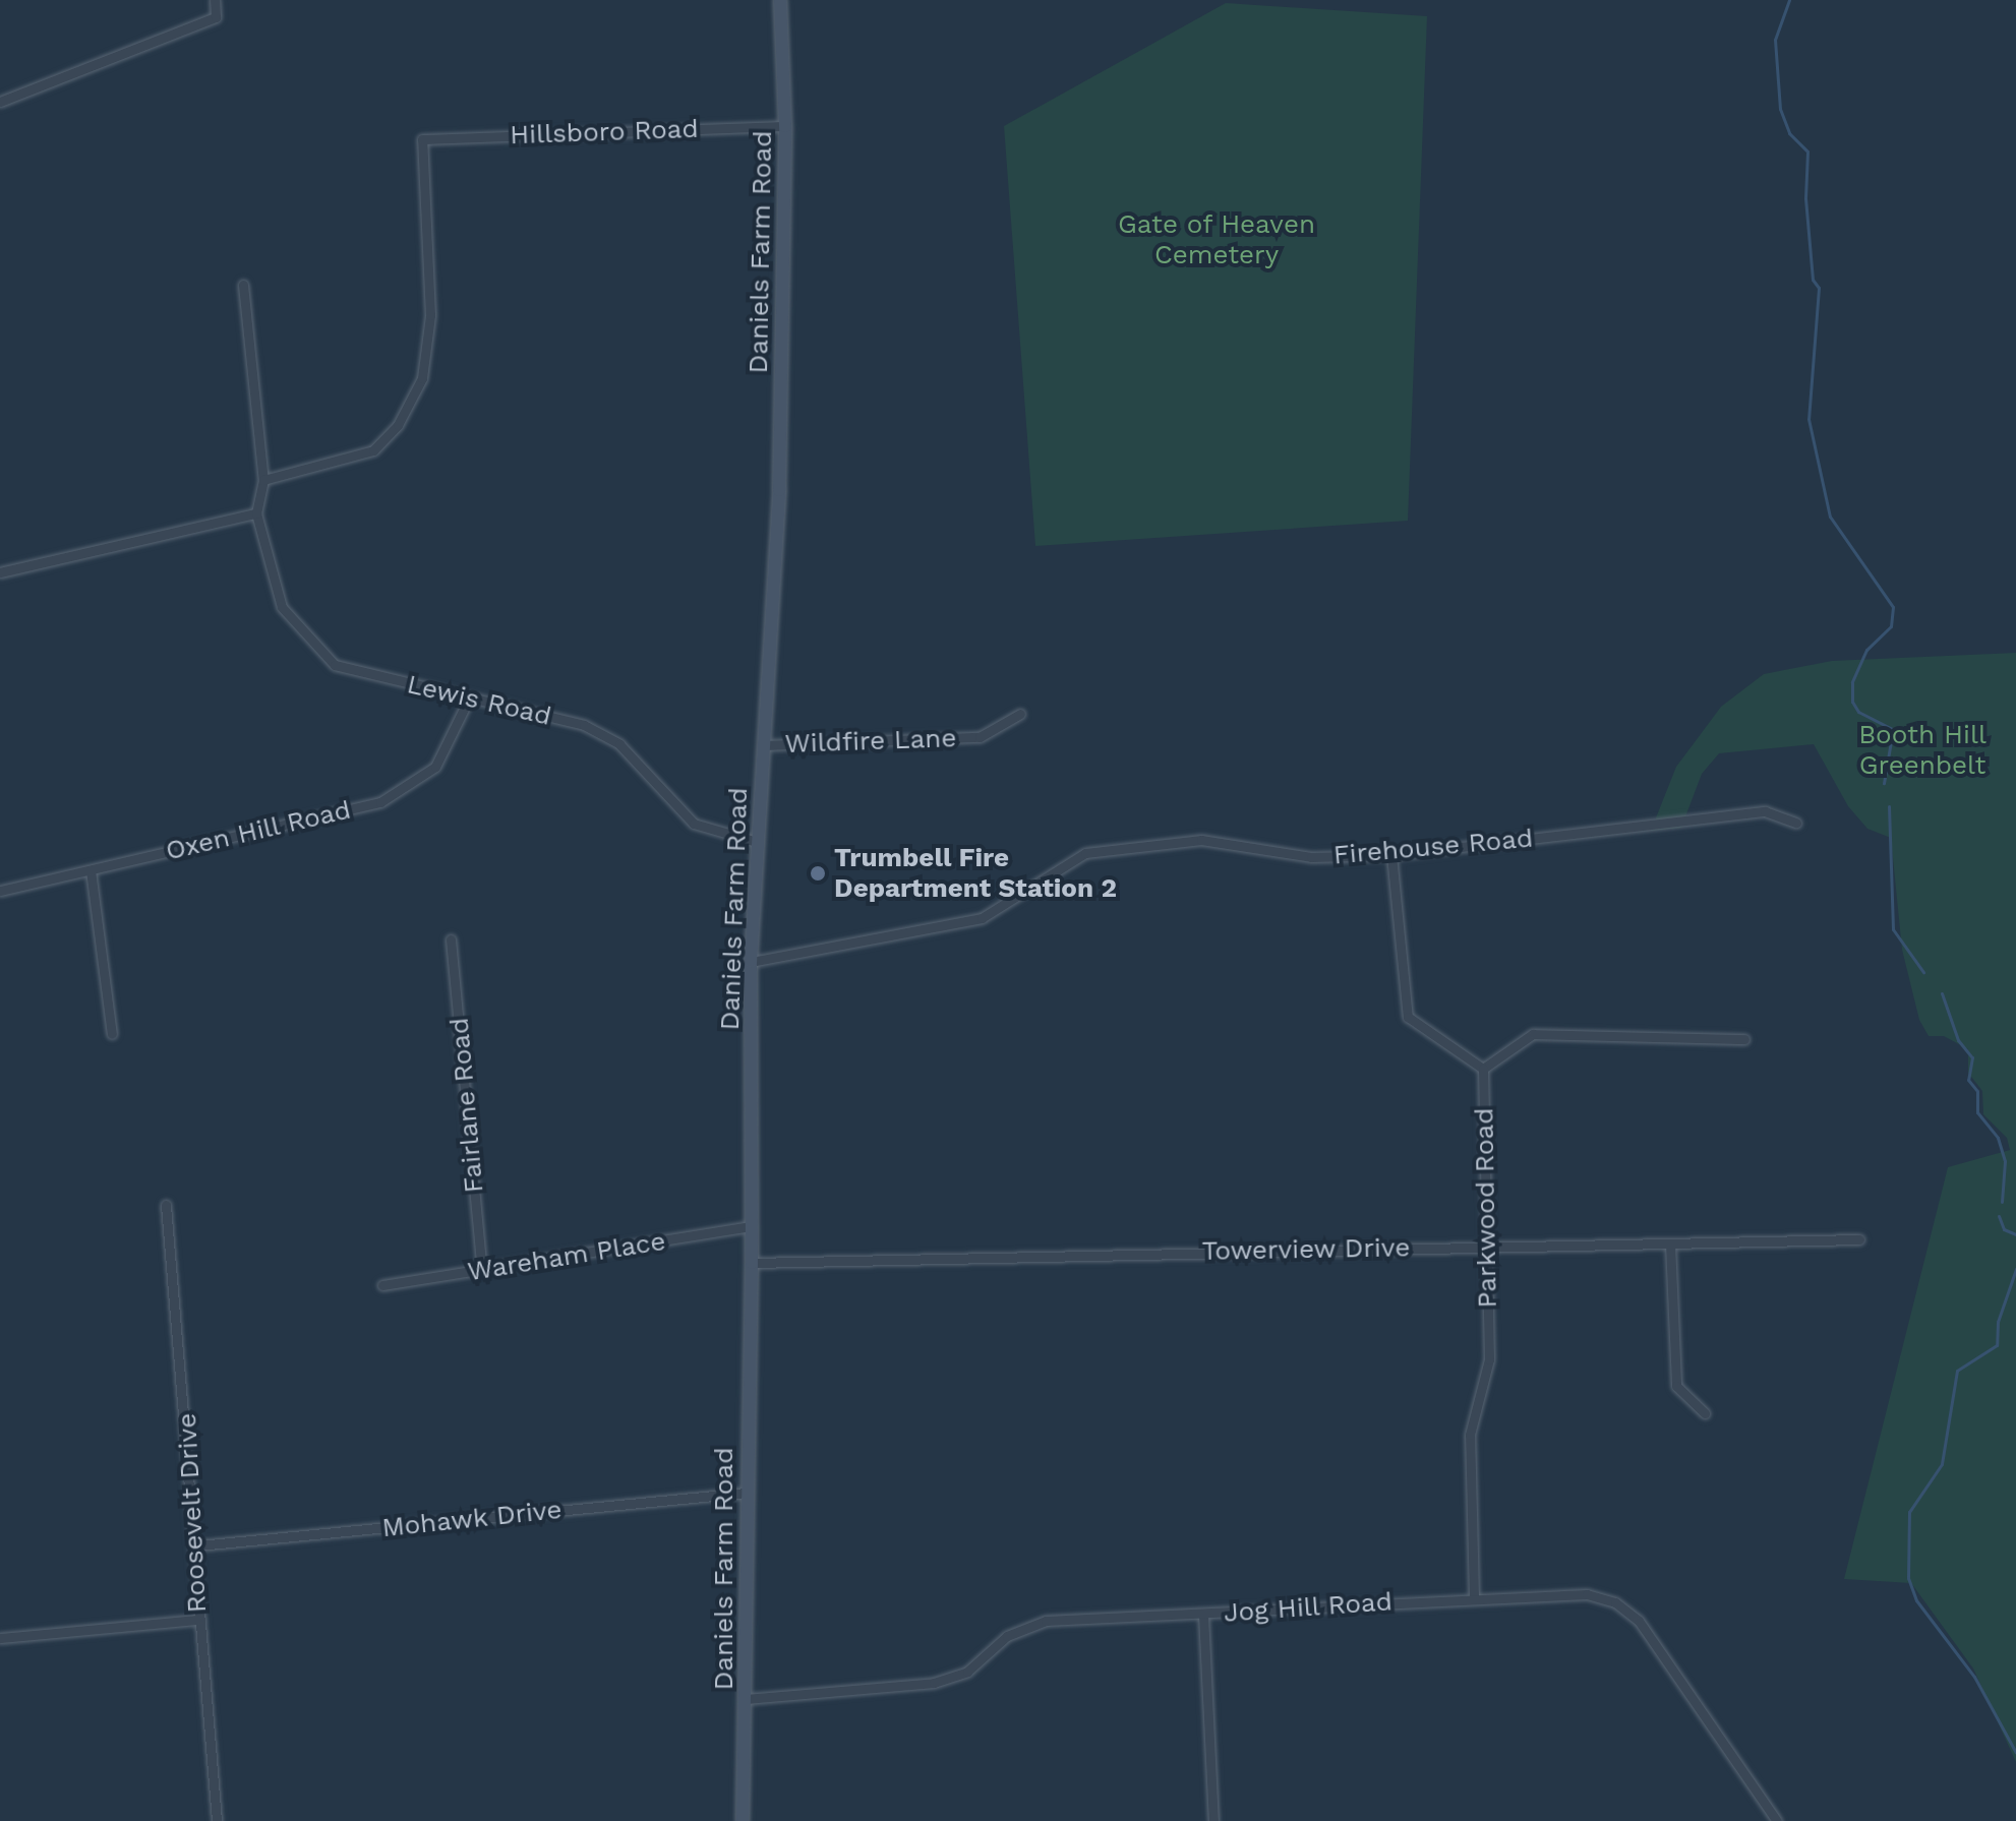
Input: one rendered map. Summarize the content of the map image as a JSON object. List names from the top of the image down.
{
  "streets": {
    "main road": ["Daniels Farm Road"],
    "street": [
      "Hillsboro Road",
      "Lewis Road",
      "Wildfire Lane",
      "Oxen Hill Road",
      "Firehouse Road",
      "Fairlane Road",
      "Parkwood Road",
      "Towerview Drive",
      "Wareham Place",
      "Roosevelt Drive",
      "Mohawk Drive",
      "Jog Hill Road"
    ]
  },
  "crossings": [
    ["Hillsboro Road", "Daniels Farm Road"],
    ["Daniels Farm Road", "Lewis Road"],
    ["Daniels Farm Road", "Wildfire Lane"],
    ["Daniels Farm Road", "Firehouse Road"],
    ["Daniels Farm Road", "Towerview Drive"],
    ["Daniels Farm Road", "Wareham Place"],
    ["Daniels Farm Road", "Mohawk Drive"],
    ["Daniels Farm Road", "Jog Hill Road"],
    ["Lewis Road", "Oxen Hill Road"],
    ["Firehouse Road", "Parkwood Road"],
    ["Fairlane Road", "Wareham Place"],
    ["Parkwood Road", "Towerview Drive"],
    ["Parkwood Road", "Jog Hill Road"],
    ["Roosevelt Drive", "Mohawk Drive"]
  ],
  "parks": ["Gate of Heaven Cemetery", "Booth Hill Greenbelt"],
  "places": ["Trumbell Fire Department Station 2"]
}
